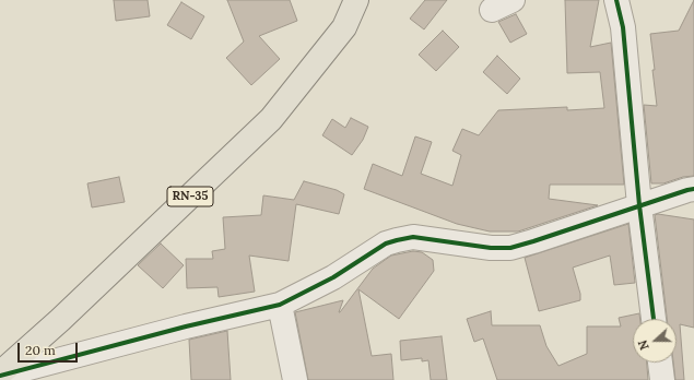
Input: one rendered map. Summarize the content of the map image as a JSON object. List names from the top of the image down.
{
  "streets": {
    "main road": ["RN-35"]
  },
  "scale_bar": "20 m",
  "north": "left"
}
